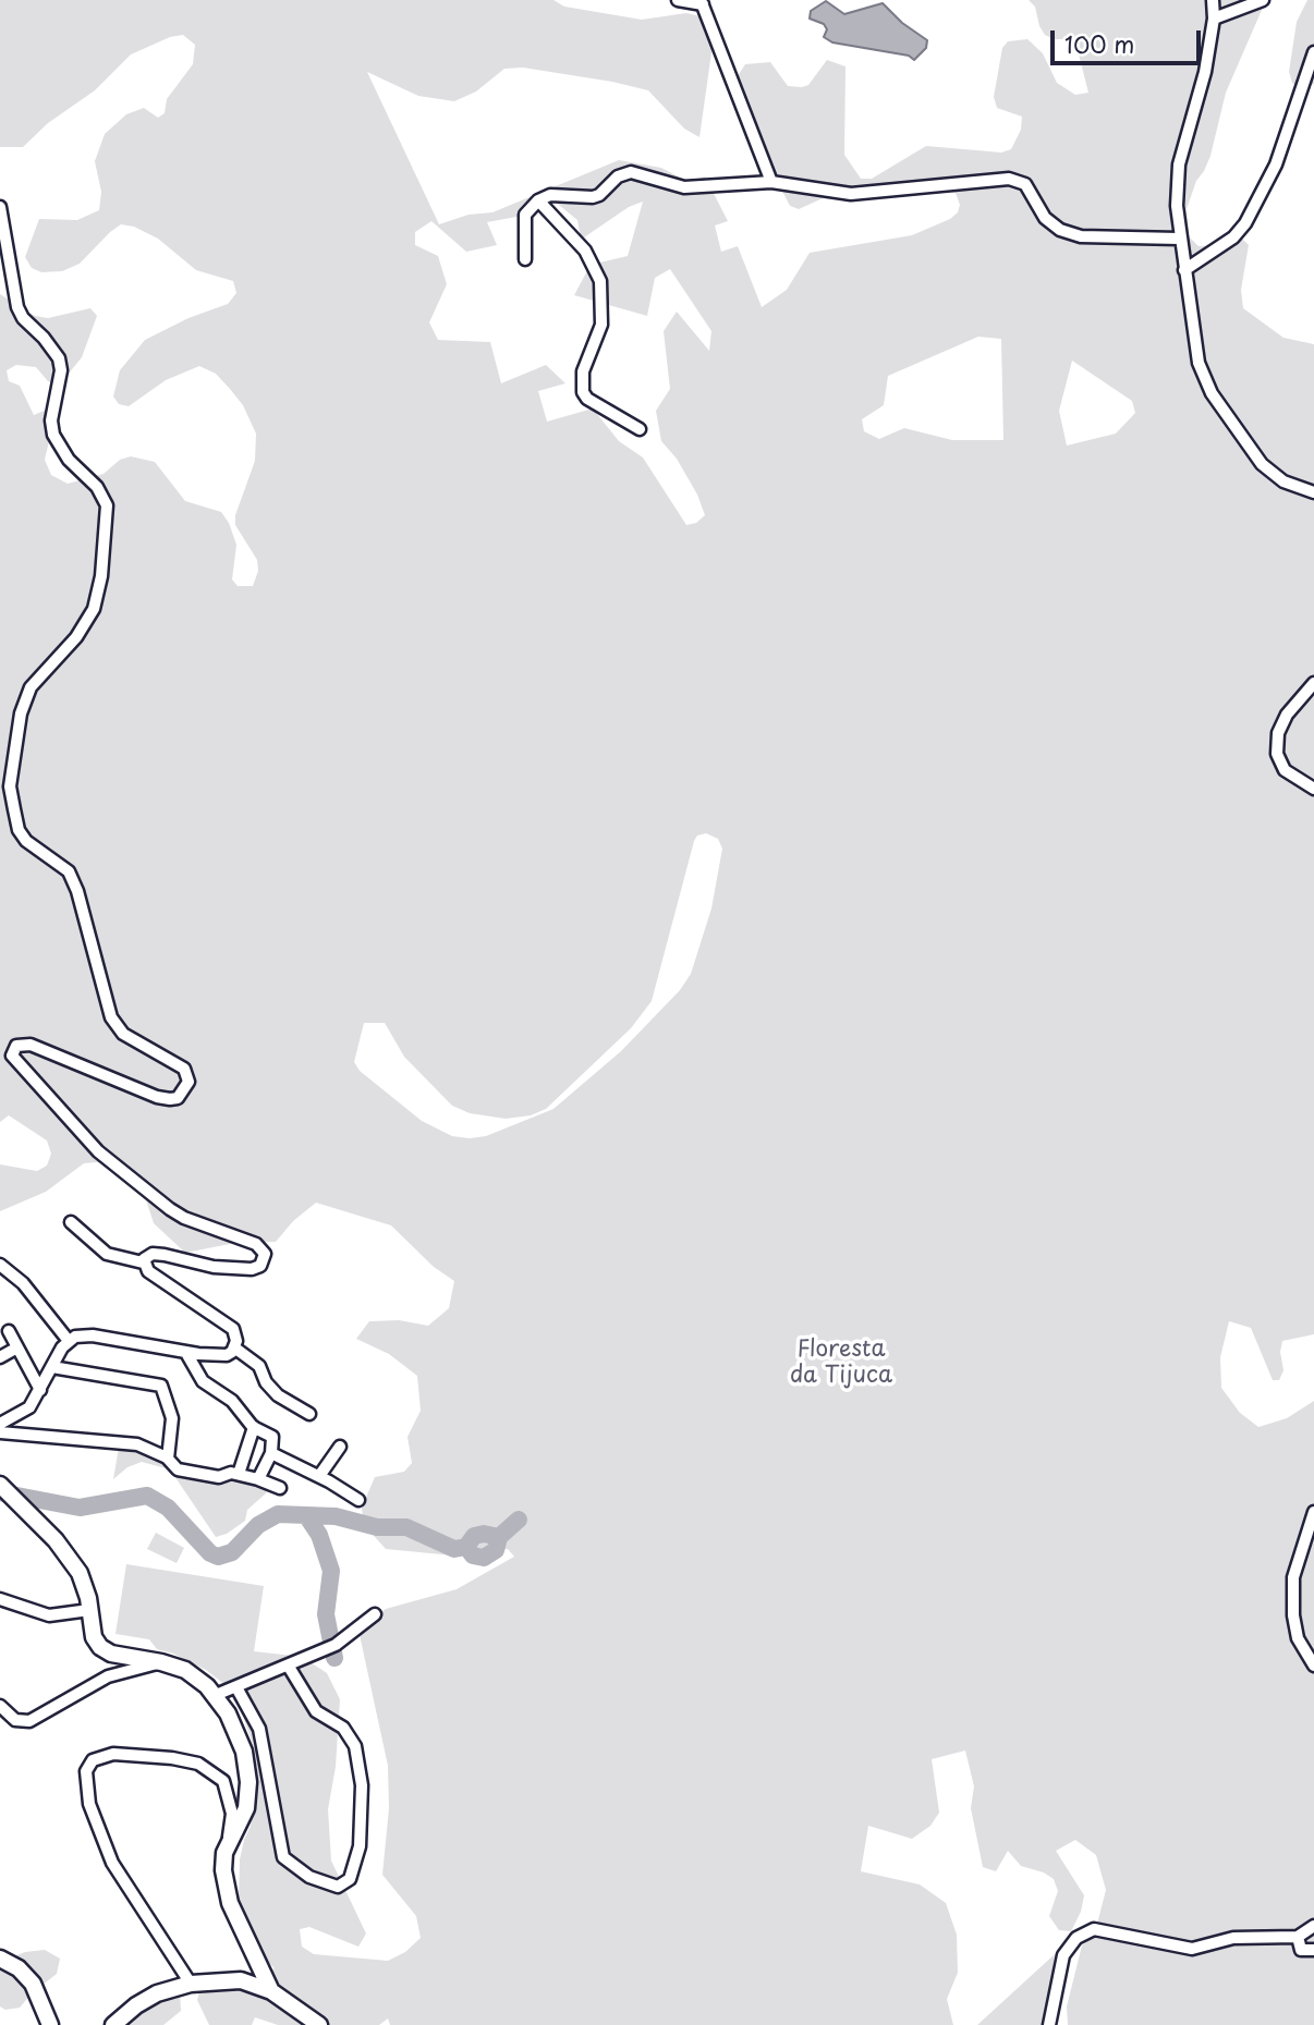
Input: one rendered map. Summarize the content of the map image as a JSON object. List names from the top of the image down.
{
  "parks": ["Floresta da Tijuca"],
  "scale_bar": "100 m"
}
